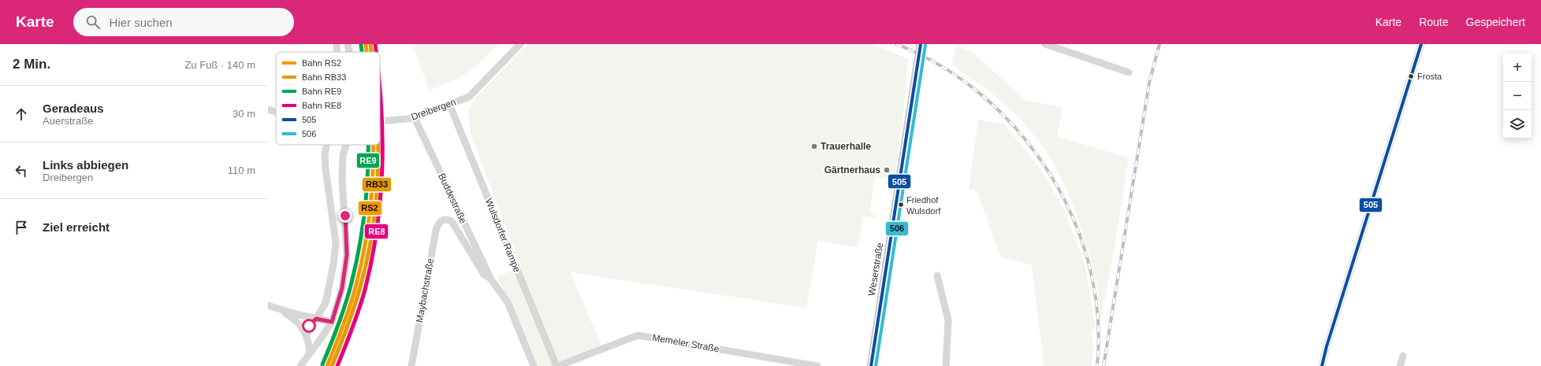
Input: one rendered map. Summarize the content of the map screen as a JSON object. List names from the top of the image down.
{
  "streets": {
    "main road": ["Weserstraße"],
    "street": [
      "Dreibergen",
      "Buddestraße",
      "Wulsdorfer Rampe",
      "Maybachstraße",
      "Memeler Straße"
    ]
  },
  "crossings": [
    ["Dreibergen", "Buddestraße"],
    ["Dreibergen", "Wulsdorfer Rampe"],
    ["Buddestraße", "Maybachstraße"],
    ["Wulsdorfer Rampe", "Memeler Straße"]
  ],
  "places": [
    "Frosta",
    "Trauerhalle",
    "Gärtnerhaus",
    "Friedhof Wulsdorf"
  ],
  "lines": [
    "rail line RS2",
    "rail line RB33",
    "rail line RE8",
    "transit line 505",
    "rail line RE9",
    "transit line 506"
  ],
  "legend": [
    "Bahn RS2",
    "Bahn RB33",
    "Bahn RE9",
    "Bahn RE8",
    "505",
    "506"
  ],
  "page": {
    "header": "Karte",
    "search": "Hier suchen",
    "nav": ["Karte", "Route", "Gespeichert"],
    "heading": ["2 Min.", "Zu Fuß · 140 m"],
    "map_buttons": ["+", "−"],
    "list": [
      ["Geradeaus", "Auerstraße", "30 m"],
      ["Links abbiegen", "Dreibergen", "110 m"],
      "Ziel erreicht"
    ]
  }
}
